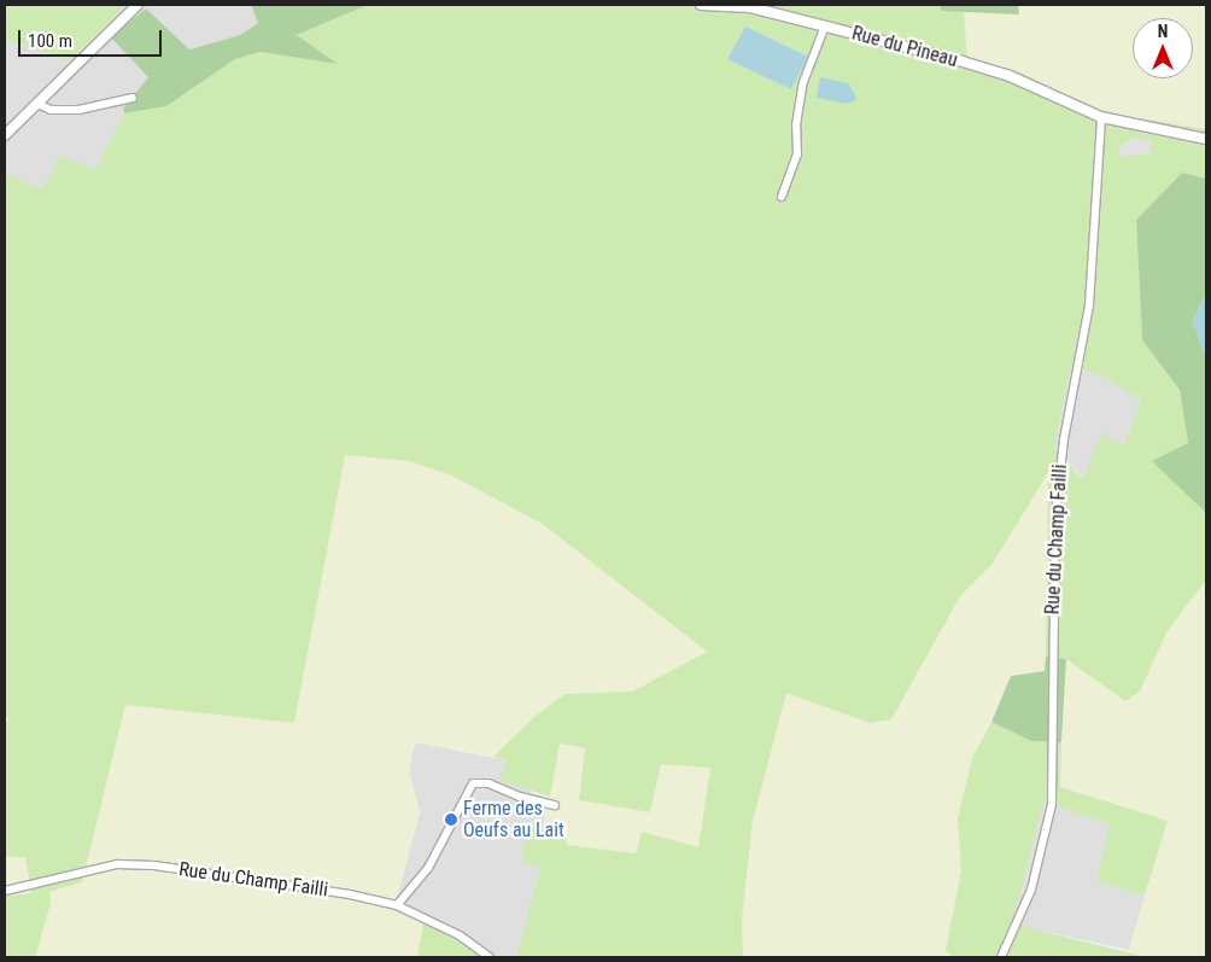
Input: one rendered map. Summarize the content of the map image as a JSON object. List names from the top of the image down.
{
  "streets": {
    "street": ["Rue du Pineau", "Rue du Champ Failli"]
  },
  "crossings": [
    ["Rue du Pineau", "Rue du Champ Failli"]
  ],
  "places": ["Ferme des Oeufs au Lait"],
  "scale_bar": "100 m",
  "north": "top"
}
